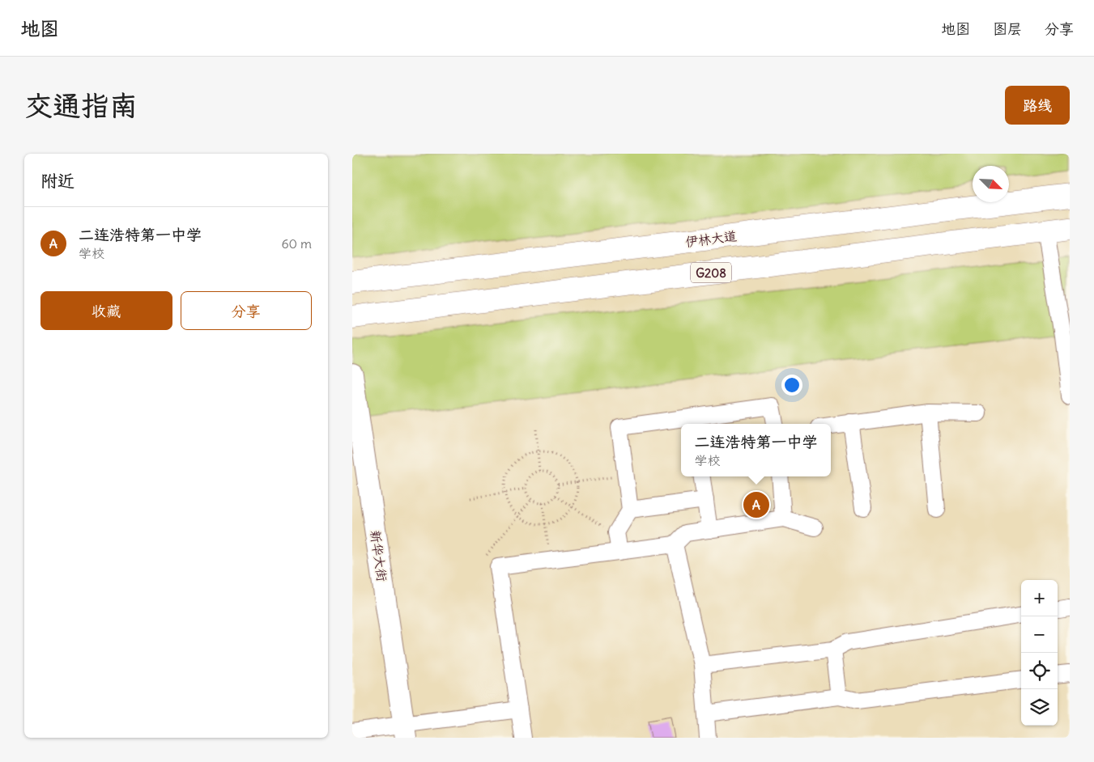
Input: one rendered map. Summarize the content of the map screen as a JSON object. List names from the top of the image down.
{
  "streets": {
    "highway": ["伊林大道", "G208"],
    "main road": ["新华大街"]
  },
  "north": "bottom right",
  "page": {
    "header": "地图",
    "nav": ["地图", "图层", "分享"],
    "buttons": [
      "路线",
      ["收藏", "分享"]
    ],
    "title": "交通指南",
    "heading": "附近",
    "list": [
      {
        "mark": "A",
        "name": "二连浩特第一中学",
        "note": "学校",
        "value": "60 m"
      }
    ],
    "popup": ["二连浩特第一中学", "学校"],
    "pins": "A",
    "map_buttons": ["+", "−"]
  }
}
